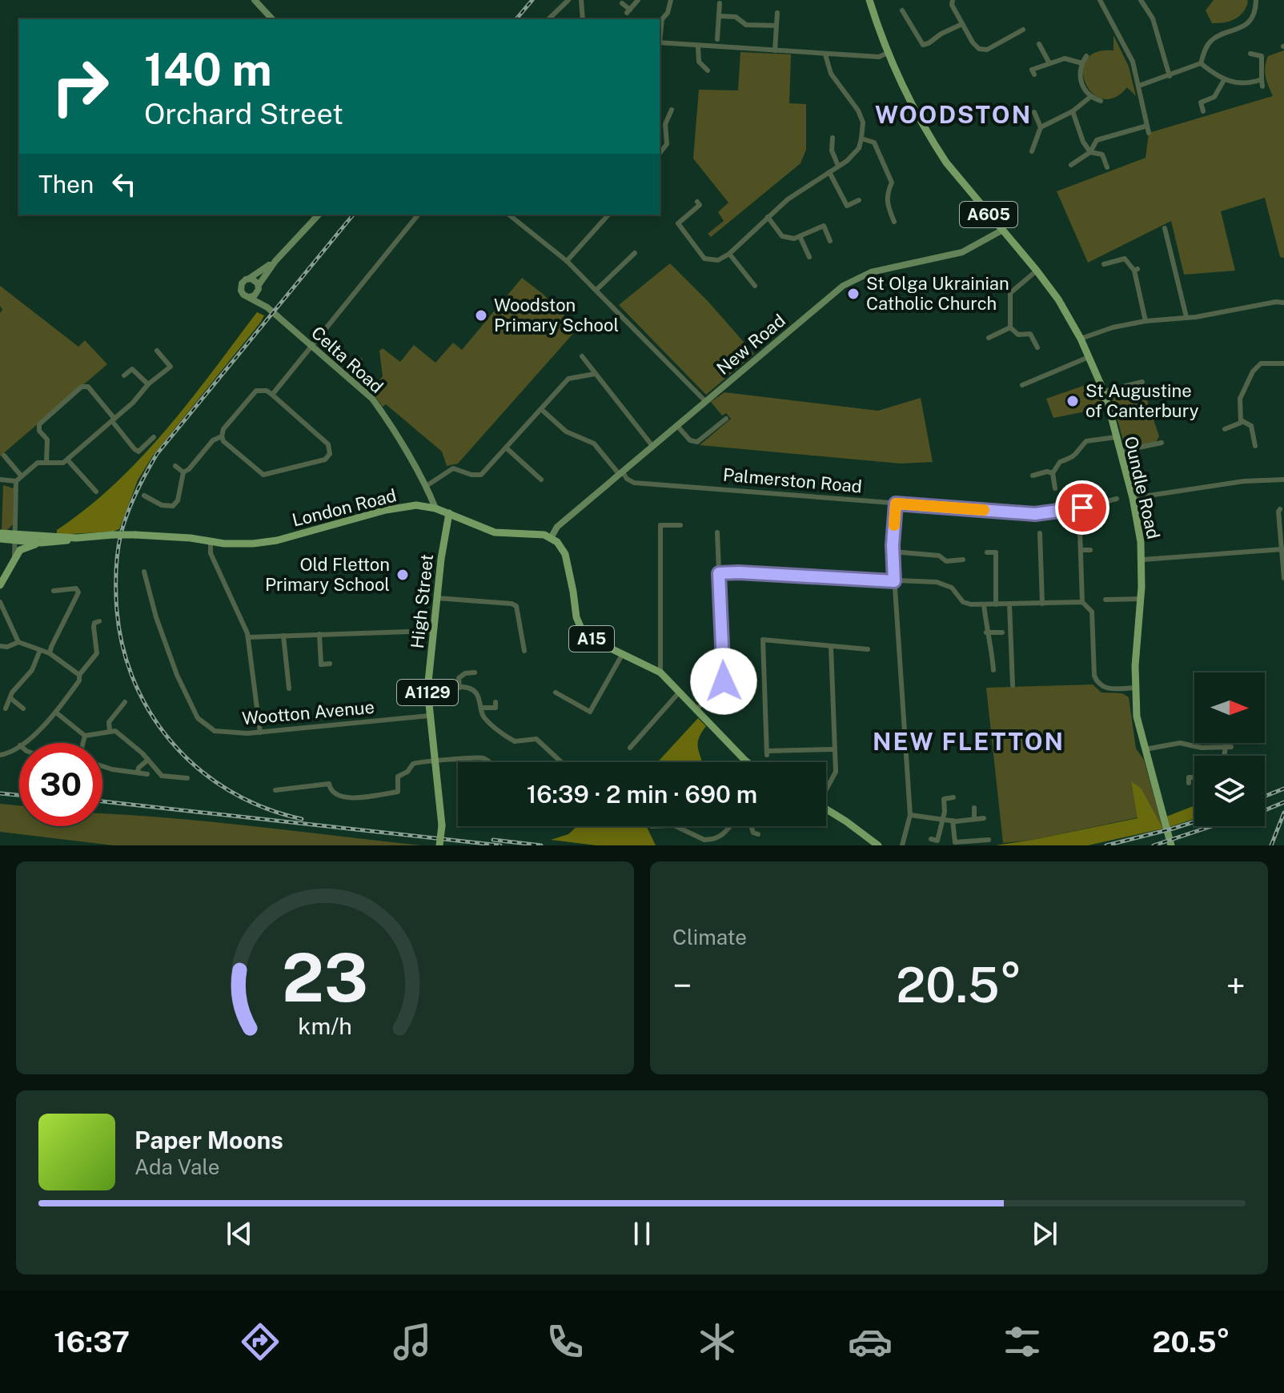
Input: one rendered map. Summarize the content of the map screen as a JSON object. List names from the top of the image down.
{
  "streets": {
    "main road": [
      "A605",
      "Oundle Road",
      "London Road",
      "High Street",
      "A15",
      "A1129"
    ],
    "street": [
      "New Road",
      "Celta Road",
      "Palmerston Road",
      "Wootton Avenue"
    ]
  },
  "crossings": [
    ["New Road", "Palmerston Road"],
    ["New Road", "Oundle Road"],
    ["New Road", "London Road"],
    ["New Road", "A15"],
    ["Celta Road", "London Road"],
    ["London Road", "High Street"],
    ["London Road", "A15"],
    ["High Street", "Wootton Avenue"]
  ],
  "districts": ["WOODSTON", "NEW FLETTON"],
  "places": [
    "St Olga Ukrainian Catholic Church",
    "Woodston Primary School",
    "St Augustine of Canterbury",
    "Old Fletton Primary School"
  ],
  "north": "right",
  "page": {
    "turn": ["140 m", "Orchard Street"],
    "then": "Then",
    "limit": "30",
    "trip": "16:39 · 2 min · 690 m",
    "tile": "Climate",
    "heat": ["−", "20.5°", "+"],
    "song": ["Paper Moons", "Ada Vale"],
    "tabs": ["16:37", "20.5°"],
    "gauge": ["23", "km/h"]
  }
}
